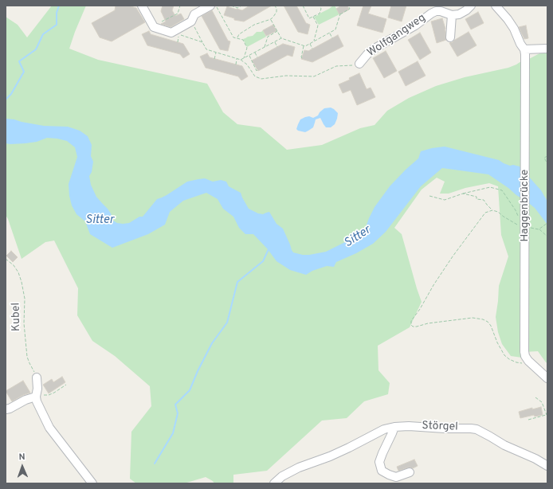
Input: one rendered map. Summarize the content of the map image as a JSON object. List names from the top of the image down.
{
  "streets": {
    "street": ["Wolfgangweg", "Haggenbrücke", "Störgel"],
    "path": ["Kubel"]
  },
  "water": ["Sitter"],
  "north": "top"
}
